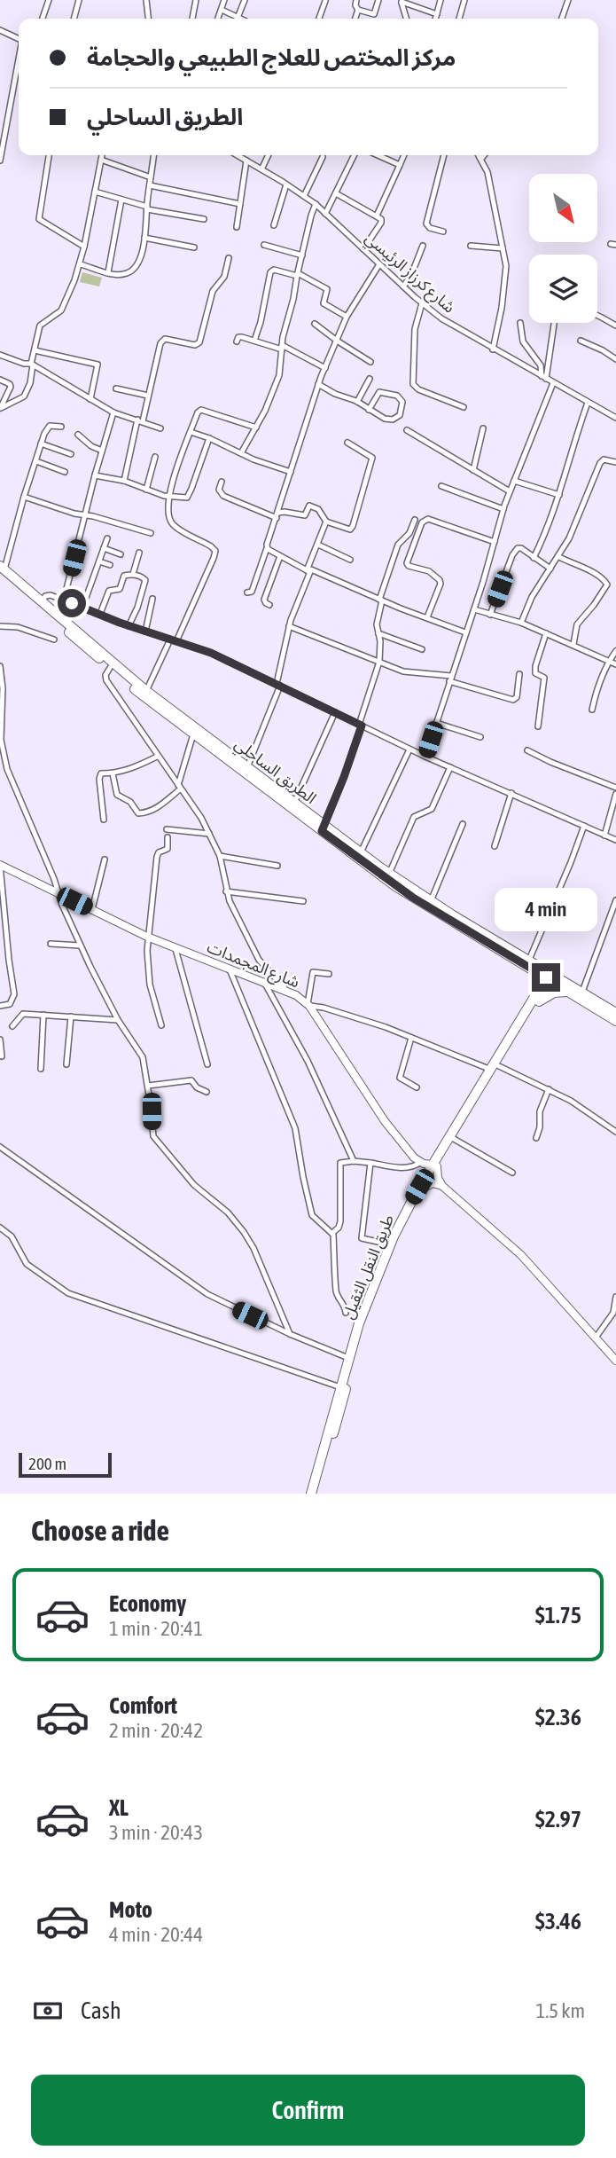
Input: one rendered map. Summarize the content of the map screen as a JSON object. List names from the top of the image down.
{
  "streets": {
    "highway": ["الطريق الساحلي", "طريق النقل الثقيل"],
    "main road": ["شارع المجمدات"],
    "street": ["شارع كرزاز الرئيسي"]
  },
  "crossings": [
    ["الطريق الساحلي", "طريق النقل الثقيل"]
  ],
  "scale_bar": "200 m",
  "north": "bottom right",
  "page": {
    "banner": ["مركز المختص للعلاج الطبيعي والحجامة", "الطريق الساحلي"],
    "bubble": "4 min",
    "scale": "200 m",
    "heading": "Choose a ride",
    "list": [
      {
        "name": "Economy",
        "note": "1 min · 20:41",
        "value": "$1.75"
      },
      {
        "name": "Comfort",
        "note": "2 min · 20:42",
        "value": "$2.36"
      },
      {
        "name": "XL",
        "note": "3 min · 20:43",
        "value": "$2.97"
      },
      {
        "name": "Moto",
        "note": "4 min · 20:44",
        "value": "$3.46"
      }
    ],
    "pay": ["Cash", "1.5 km"],
    "buttons": "Confirm"
  }
}
